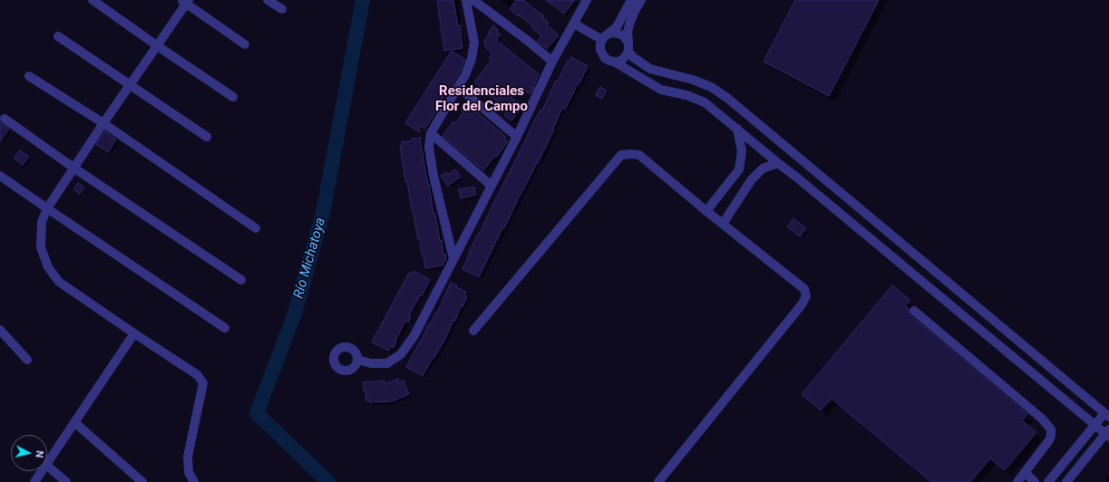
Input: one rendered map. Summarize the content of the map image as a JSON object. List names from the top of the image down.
{
  "districts": ["Residenciales Flor del Campo"],
  "water": ["Río Michatoya"],
  "north": "right"
}
